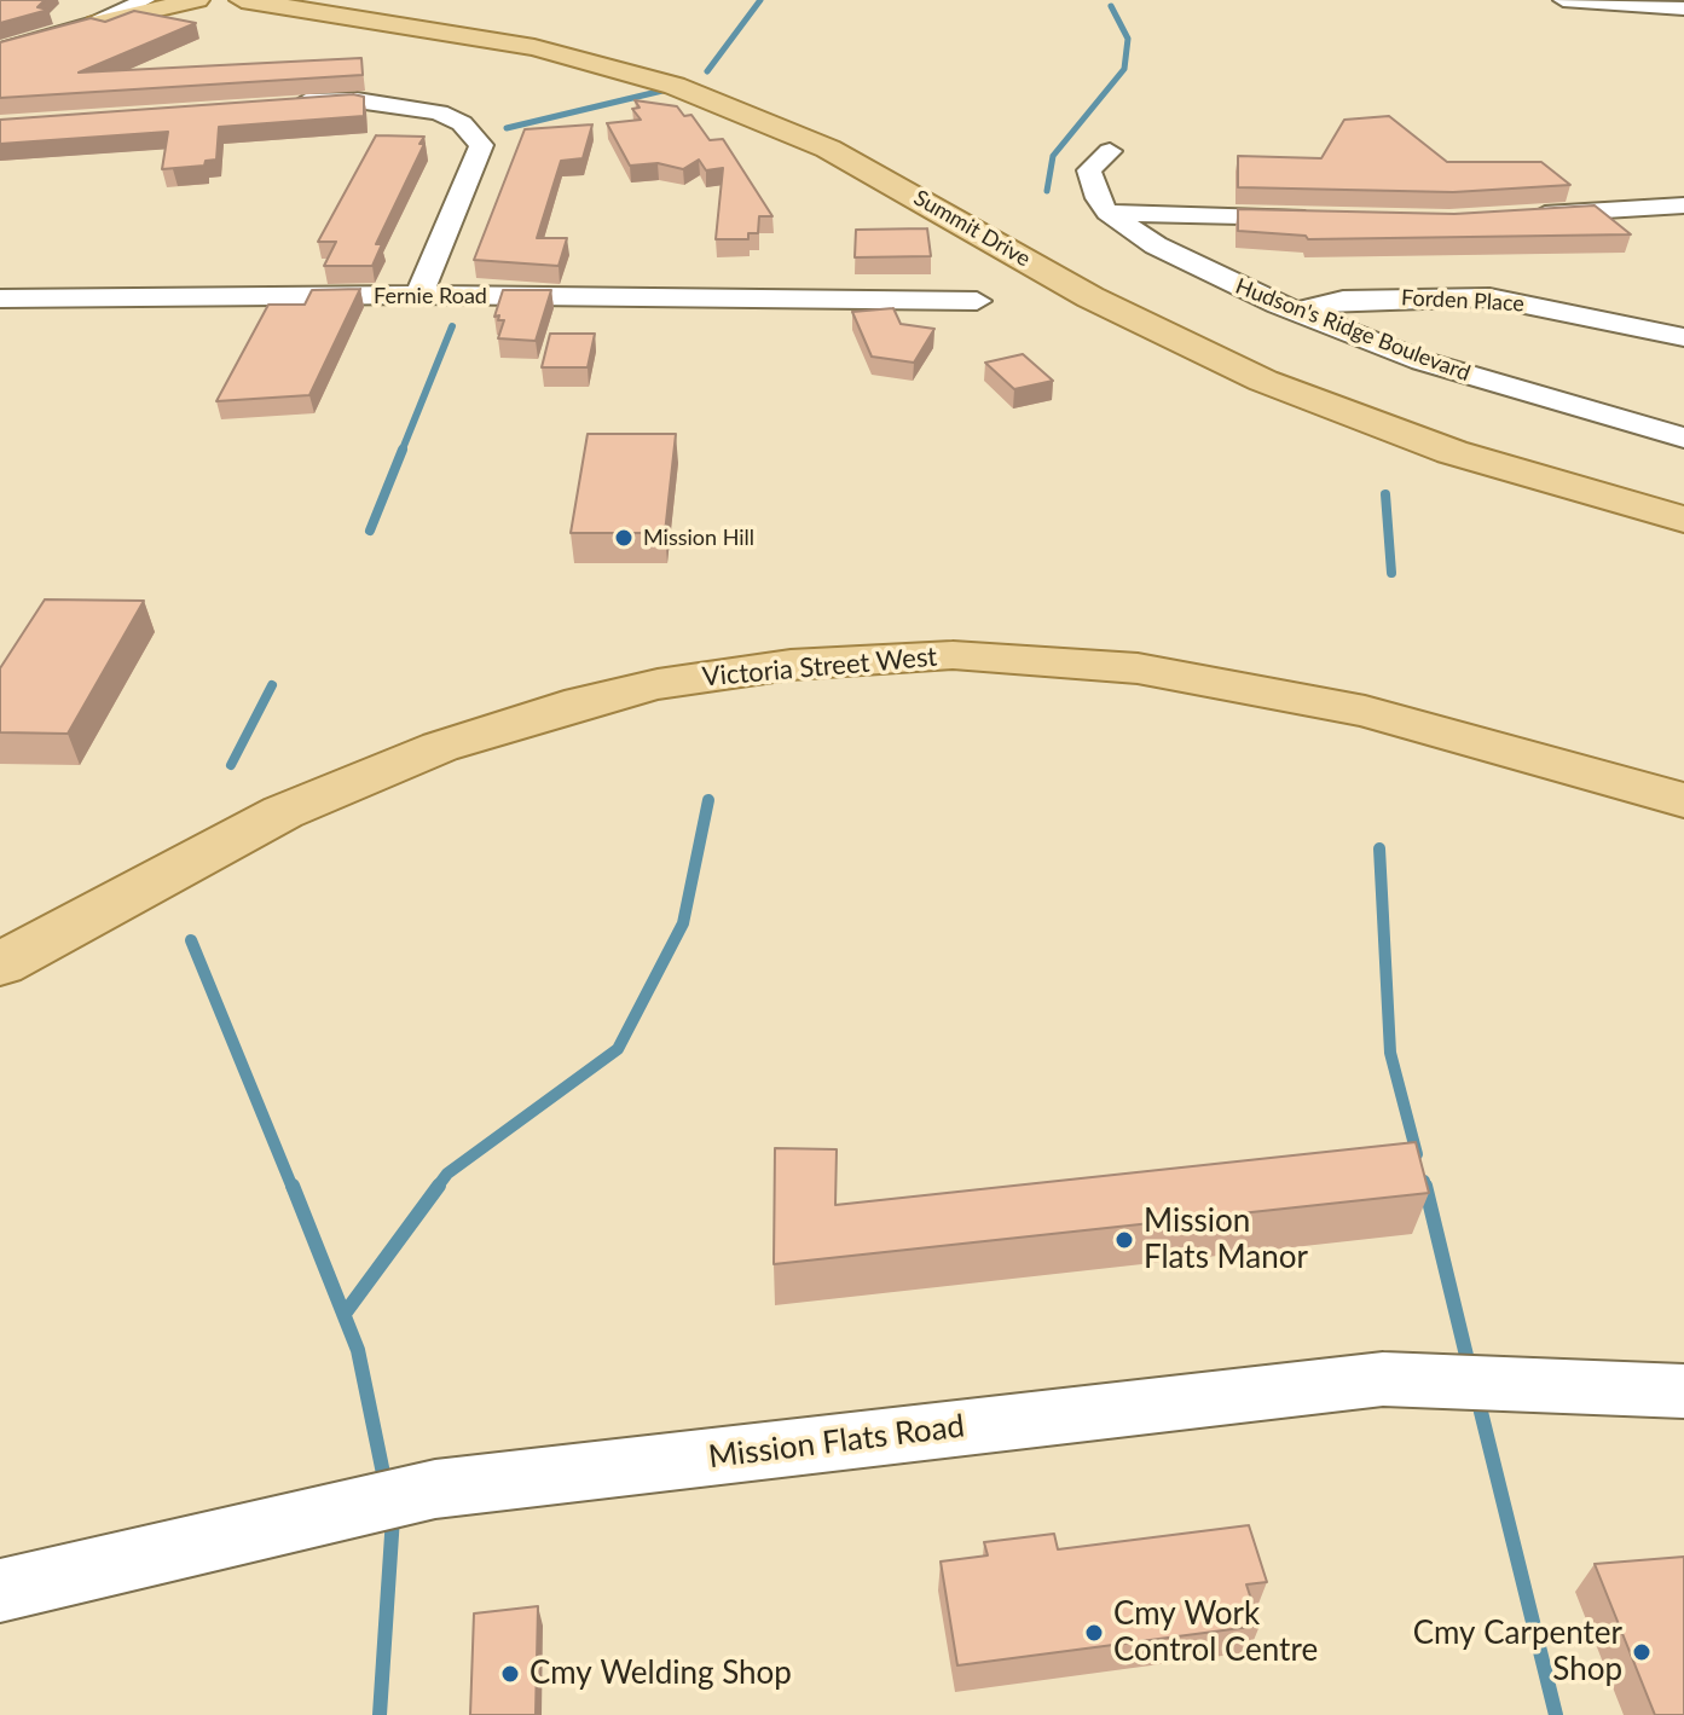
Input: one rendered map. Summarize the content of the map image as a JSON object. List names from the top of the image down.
{
  "streets": {
    "main road": ["Summit Drive", "Victoria Street West"],
    "street": [
      "Fernie Road",
      "Forden Place",
      "Hudson's Ridge Boulevard",
      "Mission Flats Road"
    ]
  },
  "crossings": [
    ["Forden Place", "Hudson's Ridge Boulevard"]
  ],
  "places": [
    "Mission Hill",
    "Mission Flats Manor",
    "Cmy Work Control Centre",
    "Cmy Carpenter Shop",
    "Cmy Welding Shop"
  ]
}
